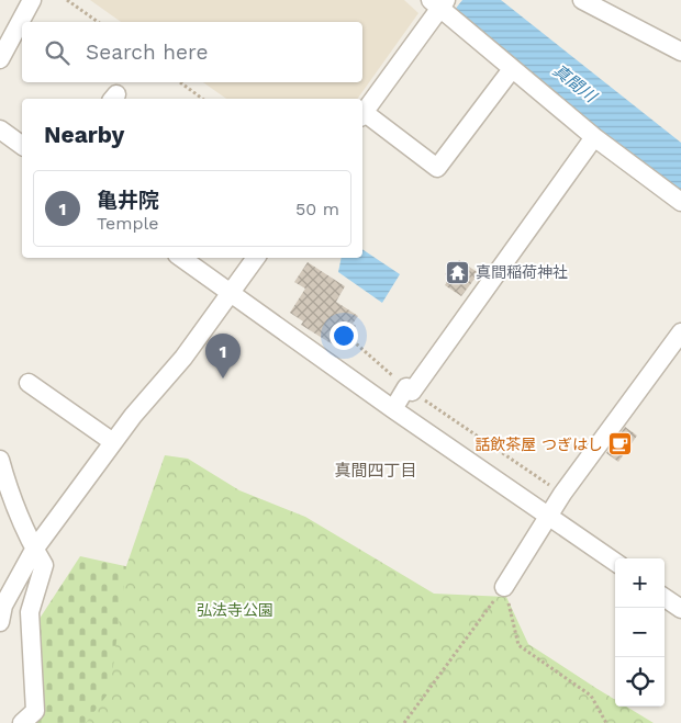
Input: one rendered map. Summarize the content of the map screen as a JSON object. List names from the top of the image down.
{
  "districts": ["真間四丁目"],
  "water": ["真間川"],
  "parks": ["弘法寺公園"],
  "places": {
    "temple": ["真間稲荷神社"],
    "cafe": ["話飲茶屋 つぎはし"]
  },
  "page": {
    "search": "Search here",
    "heading": "Nearby",
    "list": [
      {
        "mark": "1",
        "name": "亀井院",
        "note": "Temple",
        "value": "50 m"
      }
    ],
    "pins": "1",
    "map_buttons": ["+", "−"]
  }
}
